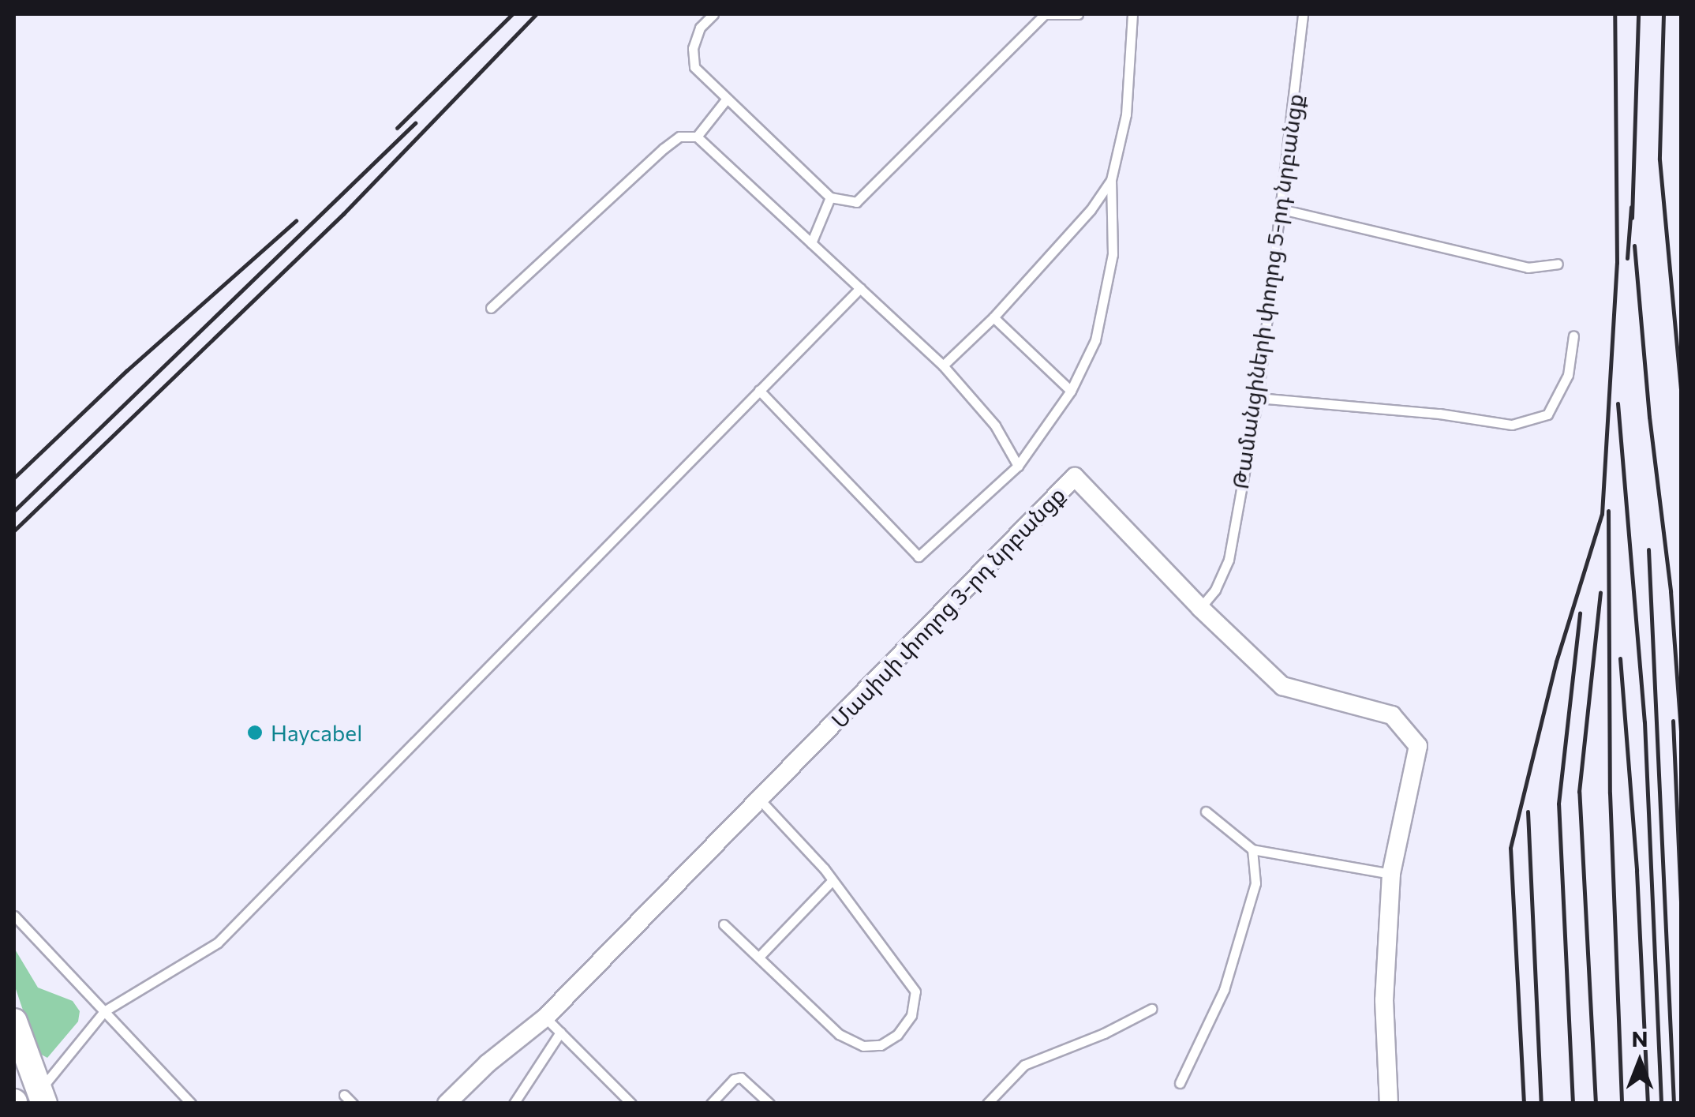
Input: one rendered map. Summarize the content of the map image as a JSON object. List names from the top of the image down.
{
  "streets": {
    "street": ["Մասիսի փողոց 3-րդ նրբանցք"],
    "lane": ["Թամանցիների փողոց 5-րդ նրբանցք"]
  },
  "crossings": [
    ["Թամանցիների փողոց 5-րդ նրբանցք", "Մասիսի փողոց 3-րդ նրբանցք"]
  ],
  "places": ["Haycabel"],
  "north": "top"
}
